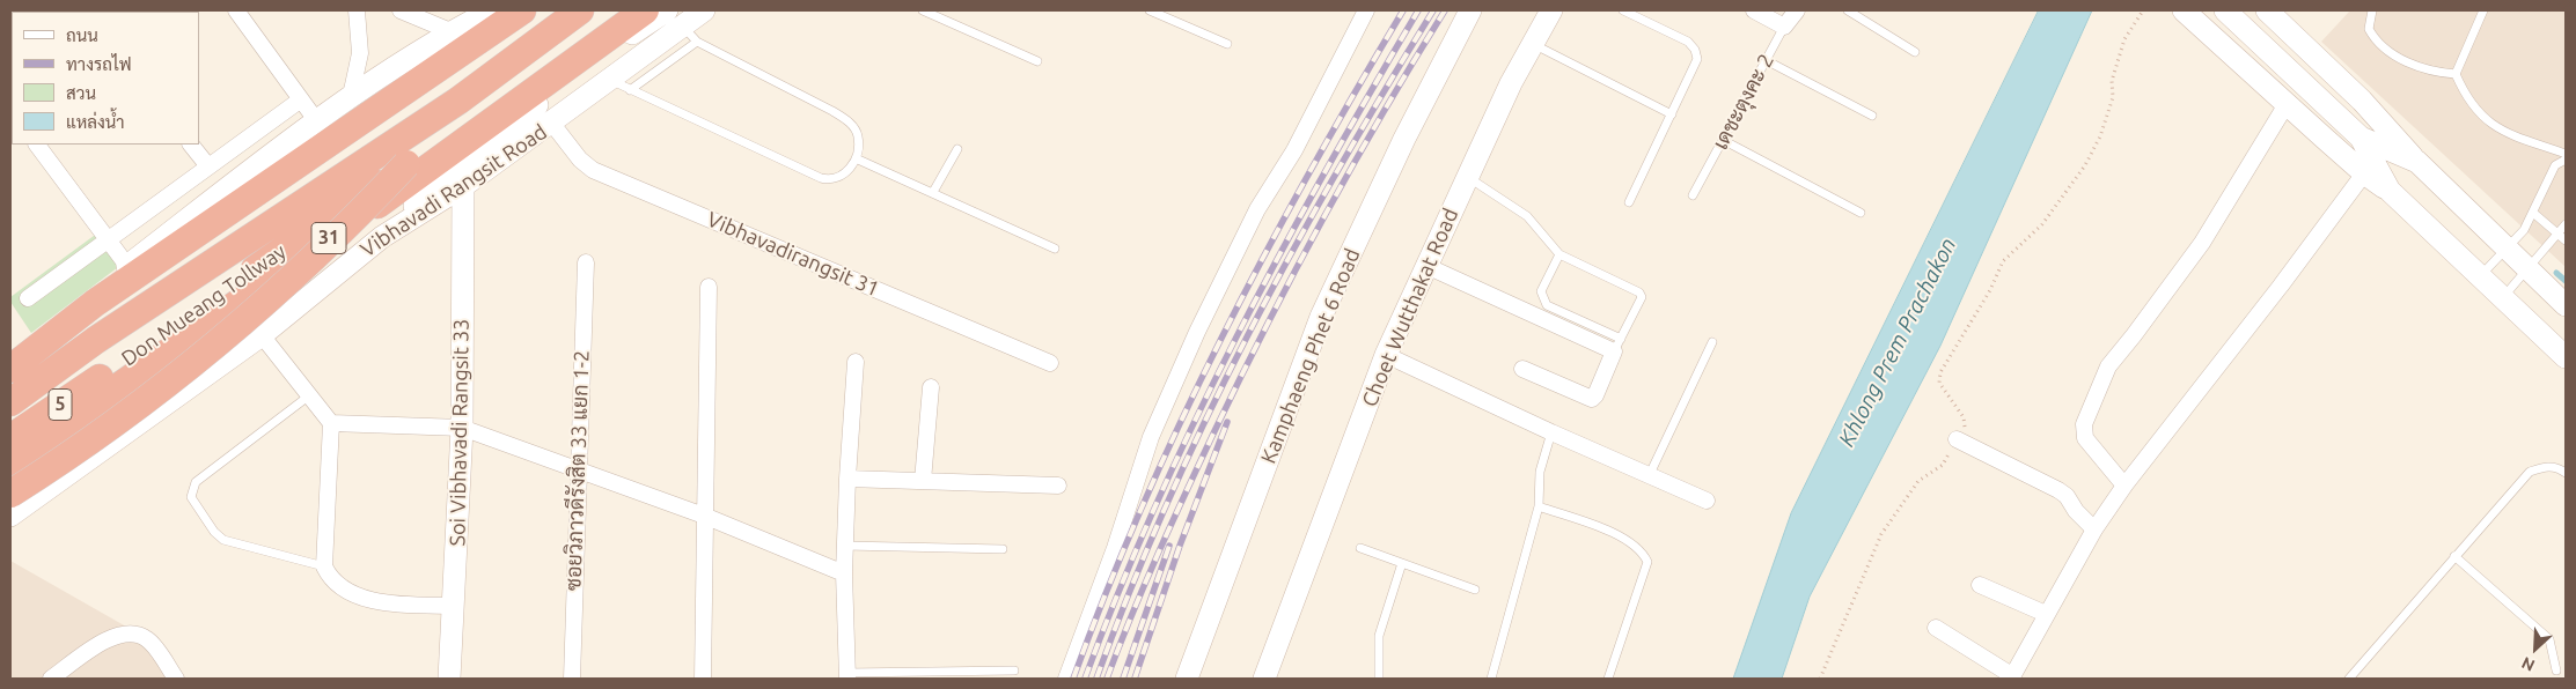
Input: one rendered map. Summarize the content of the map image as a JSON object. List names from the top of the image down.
{
  "streets": {
    "highway": [
      "Vibhavadi Rangsit Road",
      "31",
      "Don Mueang Tollway",
      "5"
    ],
    "main road": ["Choet Wutthakat Road", "Kamphaeng Phet 6 Road", "Soi Vibhavadi Rangsit 33"],
    "street": ["เดชะตุงคะ 2", "Vibhavadirangsit 31", "ซอยวิภาวดีรังสิต 33 แยก 1-2"]
  },
  "crossings": [
    ["Vibhavadi Rangsit Road", "Vibhavadirangsit 31"],
    ["Vibhavadi Rangsit Road", "Soi Vibhavadi Rangsit 33"],
    ["31", "Don Mueang Tollway"]
  ],
  "water": ["Khlong Prem Prachakon"],
  "legend": [
    "ถนน",
    "ทางรถไฟ",
    "สวน",
    "แหล่งน้ำ"
  ],
  "north": "bottom left"
}
